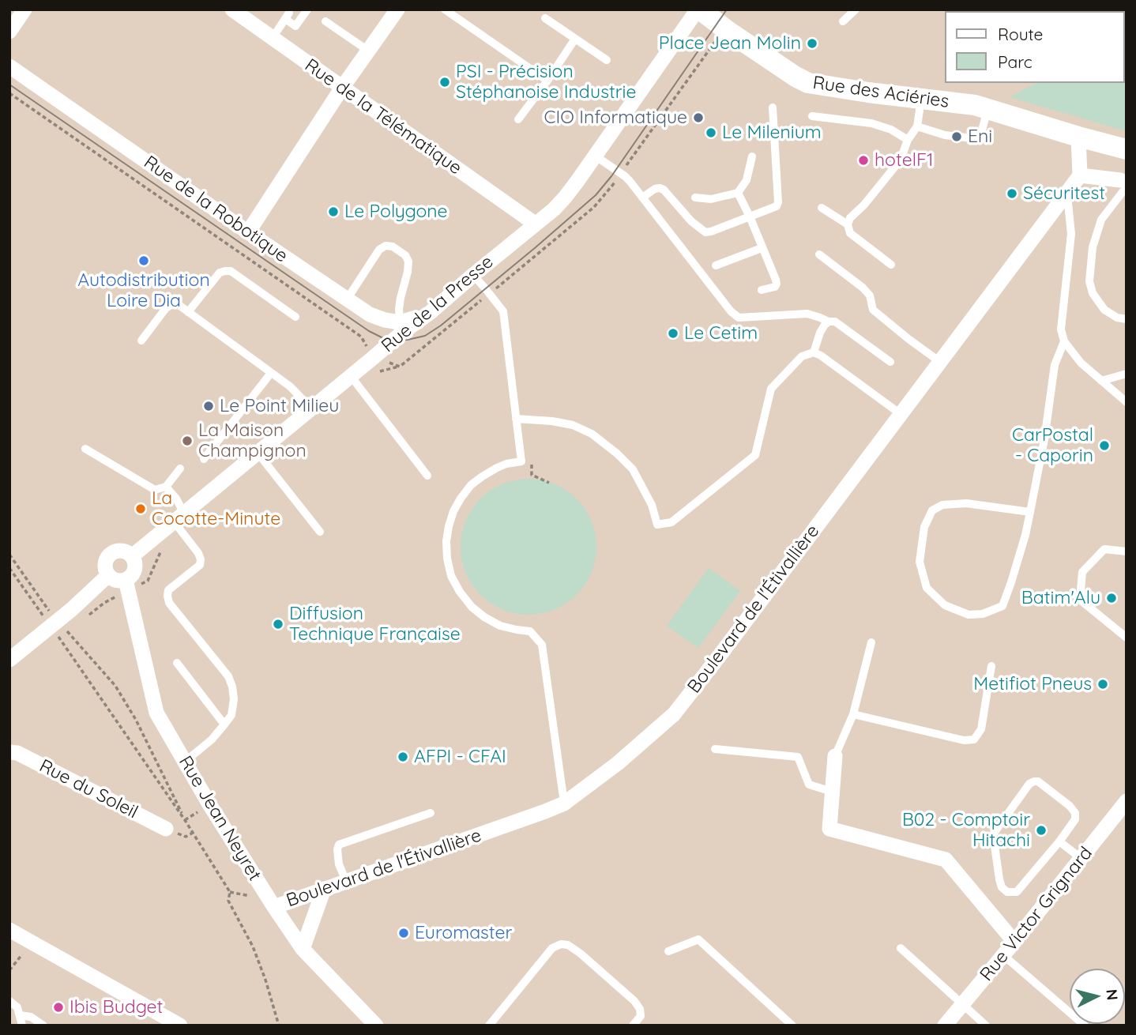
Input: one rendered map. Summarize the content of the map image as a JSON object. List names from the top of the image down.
{
  "streets": {
    "street": [
      "Rue des Aciéries",
      "Rue de la Télématique",
      "Rue de la Robotique",
      "Rue de la Presse",
      "Boulevard de l'Étivallière",
      "Rue du Soleil",
      "Rue Jean Neyret",
      "Rue Victor Grignard"
    ]
  },
  "crossings": [
    ["Rue des Aciéries", "Rue de la Presse"],
    ["Rue de la Télématique", "Rue de la Presse"],
    ["Rue de la Presse", "Rue Jean Neyret"],
    ["Boulevard de l'Étivallière", "Rue Jean Neyret"]
  ],
  "places": [
    "Place Jean Molin",
    "PSI - Précision Stéphanoise Industrie",
    "CIO Informatique",
    "Le Milenium",
    "Eni",
    "hotelF1",
    "Sécuritest",
    "Le Polygone",
    "Autodistribution Loire Dia",
    "Le Cetim",
    "Le Point Milieu",
    "La Maison Champignon",
    "CarPostal - Caporin",
    "La Cocotte-Minute",
    "Batim'Alu",
    "Diffusion Technique Française",
    "Metifiot Pneus",
    "AFPI - CFAI",
    "B02 - Comptoir Hitachi",
    "Euromaster",
    "Ibis Budget"
  ],
  "legend": ["Route", "Parc"],
  "north": "right"
}
